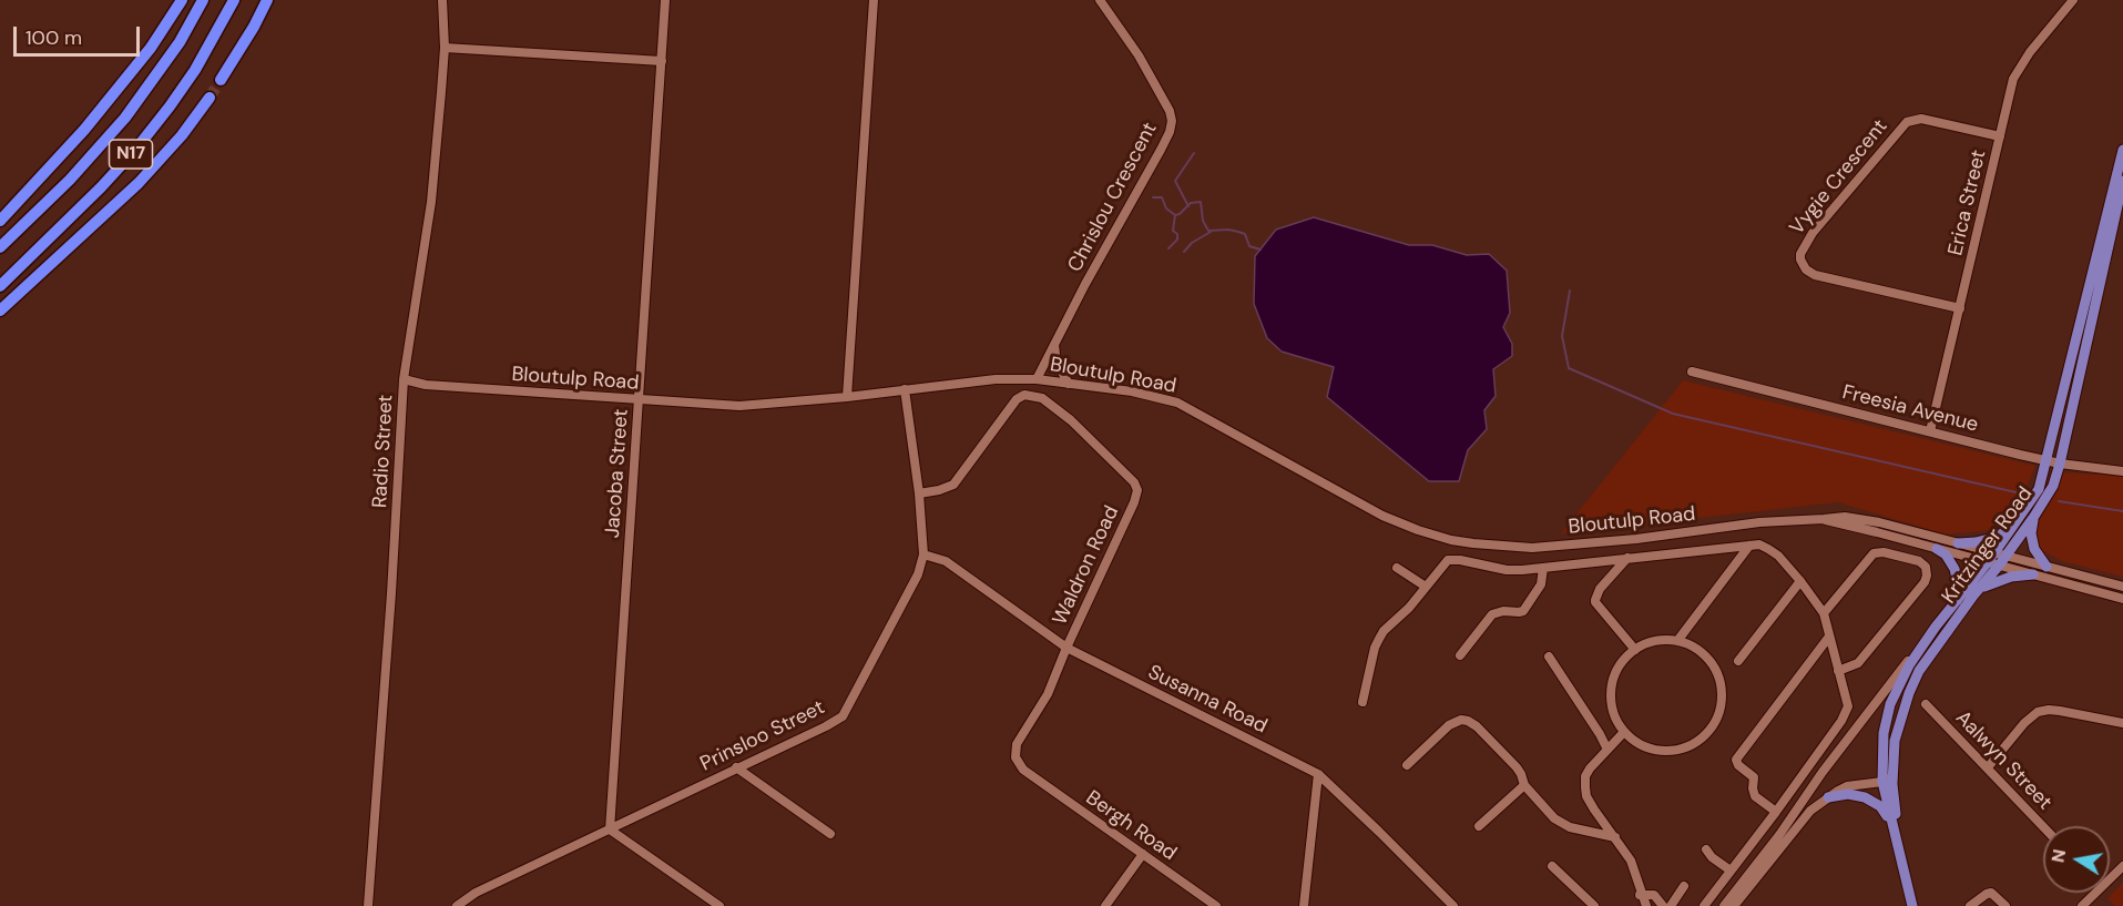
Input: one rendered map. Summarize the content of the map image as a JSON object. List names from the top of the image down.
{
  "streets": {
    "highway": ["N17"],
    "main road": ["Kritzinger Road"],
    "street": [
      "Vygie Crescent",
      "Chrislou Crescent",
      "Erica Street",
      "Bloutulp Road",
      "Freesia Avenue",
      "Radio Street",
      "Jacoba Street",
      "Waldron Road",
      "Susanna Road",
      "Prinsloo Street",
      "Aalwyn Street",
      "Bergh Road"
    ]
  },
  "crossings": [
    ["Vygie Crescent", "Erica Street"],
    ["Chrislou Crescent", "Bloutulp Road"],
    ["Erica Street", "Freesia Avenue"],
    ["Bloutulp Road", "Radio Street"],
    ["Bloutulp Road", "Jacoba Street"],
    ["Bloutulp Road", "Kritzinger Road"],
    ["Bloutulp Road", "Prinsloo Street"],
    ["Freesia Avenue", "Kritzinger Road"],
    ["Jacoba Street", "Prinsloo Street"],
    ["Waldron Road", "Susanna Road"],
    ["Waldron Road", "Prinsloo Street"],
    ["Waldron Road", "Bergh Road"],
    ["Susanna Road", "Prinsloo Street"]
  ],
  "scale_bar": "100 m",
  "north": "left"
}
